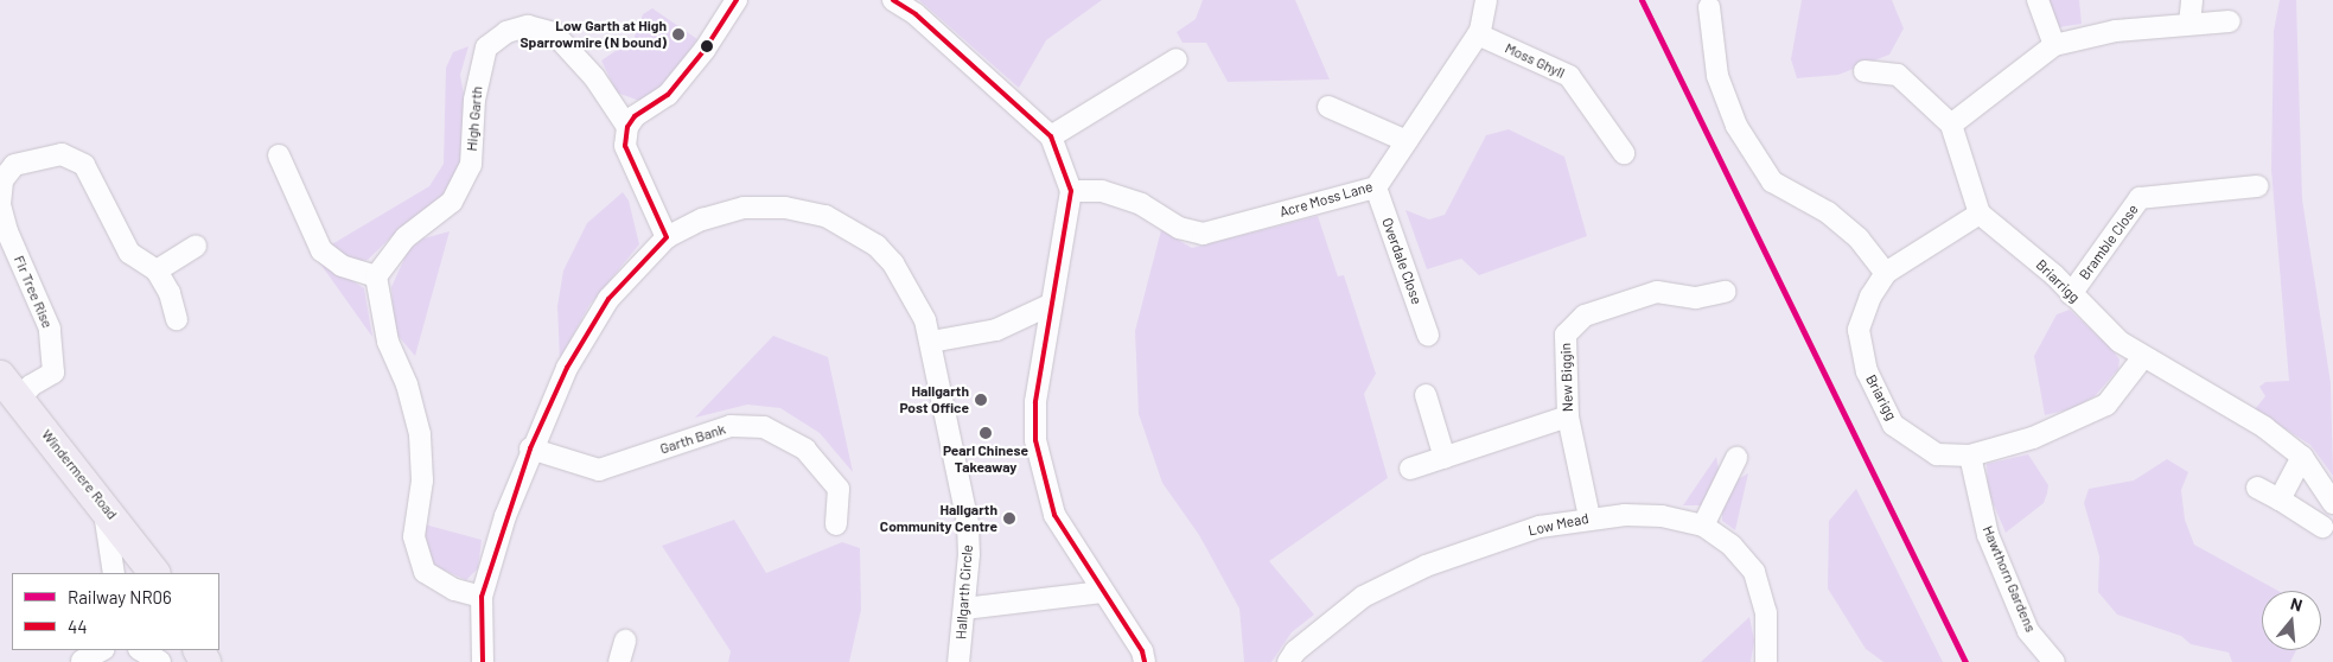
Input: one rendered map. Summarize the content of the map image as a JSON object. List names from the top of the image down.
{
  "streets": {
    "highway": ["Windermere Road"],
    "street": [
      "Moss Ghyll",
      "High Garth",
      "Acre Moss Lane",
      "Bramble Close",
      "Overdale Close",
      "Briarrigg",
      "Fir Tree Rise",
      "New Biggin",
      "Briarigg",
      "Garth Bank",
      "Low Mead",
      "Hawthorn Gardens",
      "Hallgarth Circle"
    ]
  },
  "crossings": [
    ["Moss Ghyll", "Acre Moss Lane"],
    ["High Garth", "Hallgarth Circle"],
    ["Acre Moss Lane", "Overdale Close"],
    ["Bramble Close", "Briarrigg"],
    ["Briarrigg", "Briarigg"],
    ["Fir Tree Rise", "Windermere Road"],
    ["New Biggin", "Low Mead"],
    ["Briarigg", "Hawthorn Gardens"],
    ["Garth Bank", "Hallgarth Circle"]
  ],
  "places": [
    "Low Garth at High Sparrowmire (N bound)",
    "Hallgarth Post Office",
    "Pearl Chinese Takeaway",
    "Hallgarth Community Centre"
  ],
  "lines": ["rail line NR06", "transit line 44"],
  "legend": ["Railway NR06", "44"],
  "north": "top"
}
